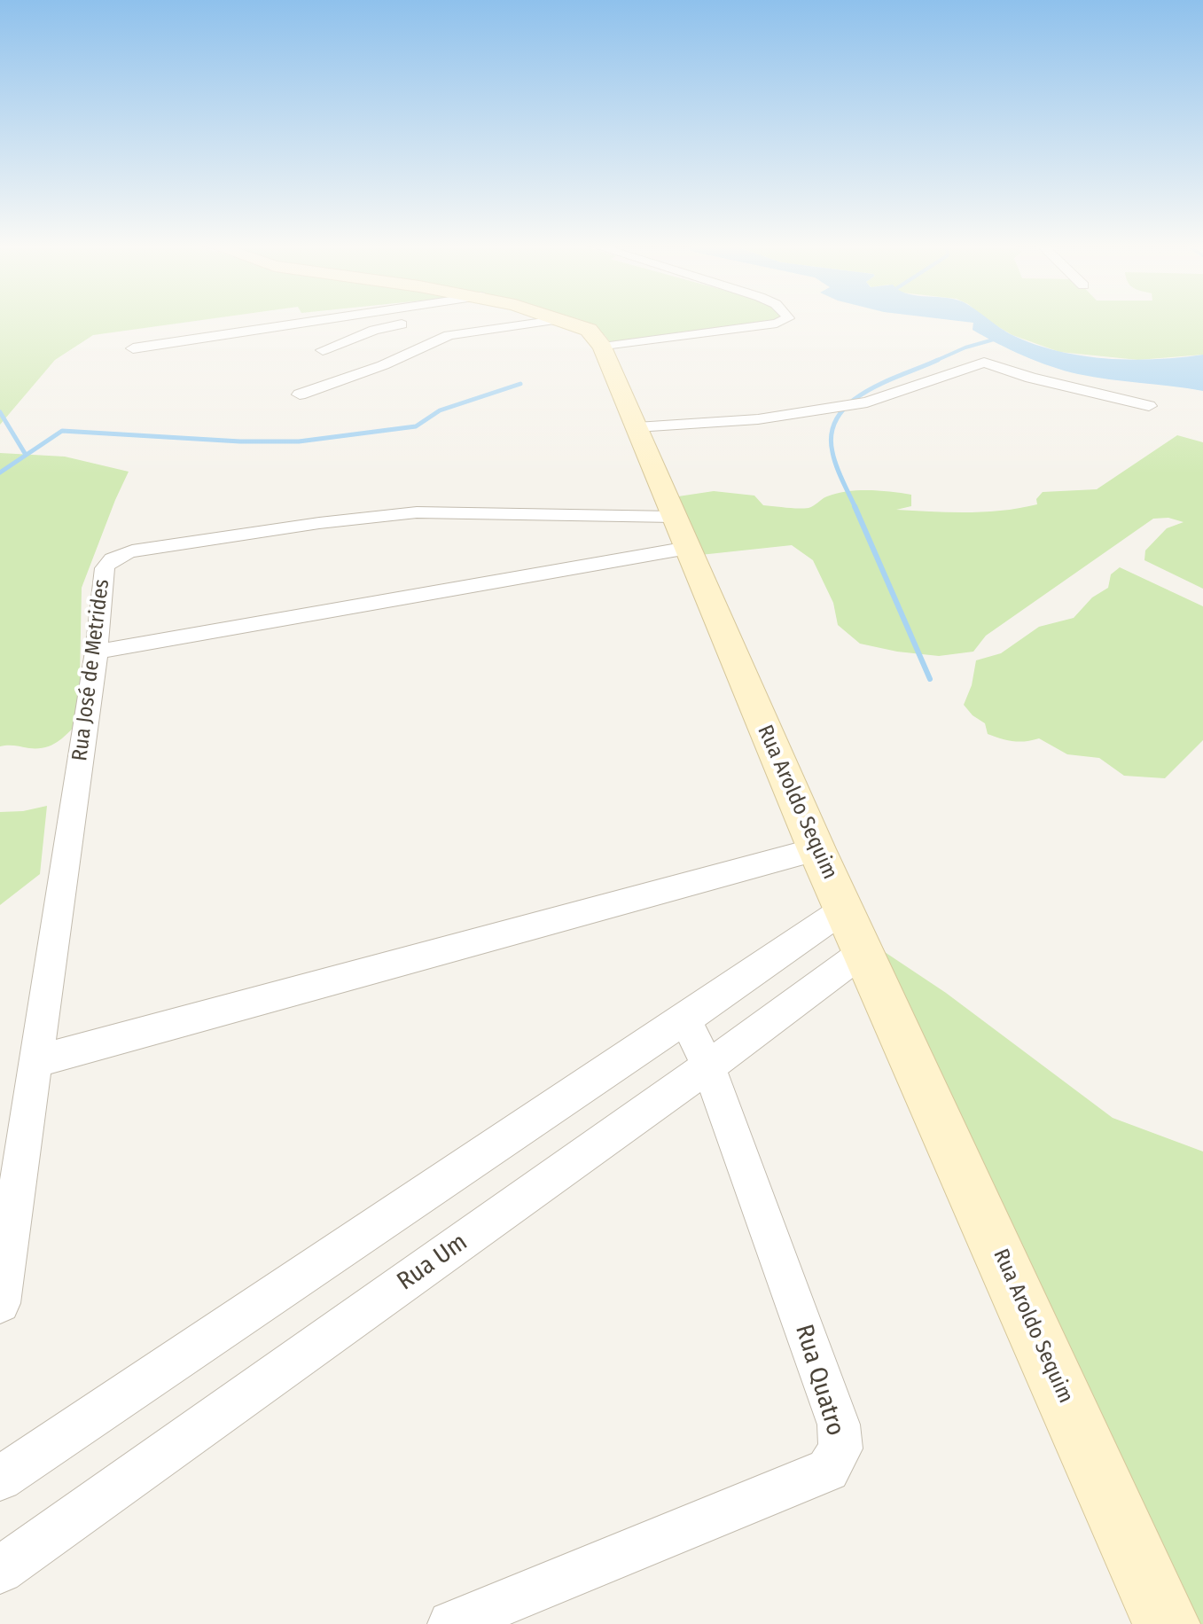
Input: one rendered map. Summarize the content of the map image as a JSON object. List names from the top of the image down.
{
  "streets": {
    "street": [
      "Rua José de Metrides",
      "Rua Aroldo Sequim",
      "Rua Um",
      "Rua Quatro"
    ]
  },
  "crossings": [
    ["Rua José de Metrides", "Rua Aroldo Sequim"],
    ["Rua Aroldo Sequim", "Rua Um"],
    ["Rua Um", "Rua Quatro"]
  ]
}
